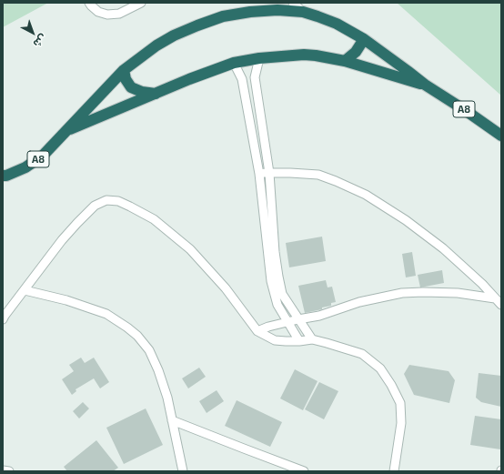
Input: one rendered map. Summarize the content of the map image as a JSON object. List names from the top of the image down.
{
  "streets": {
    "highway": ["A8"]
  },
  "north": "bottom right"
}
